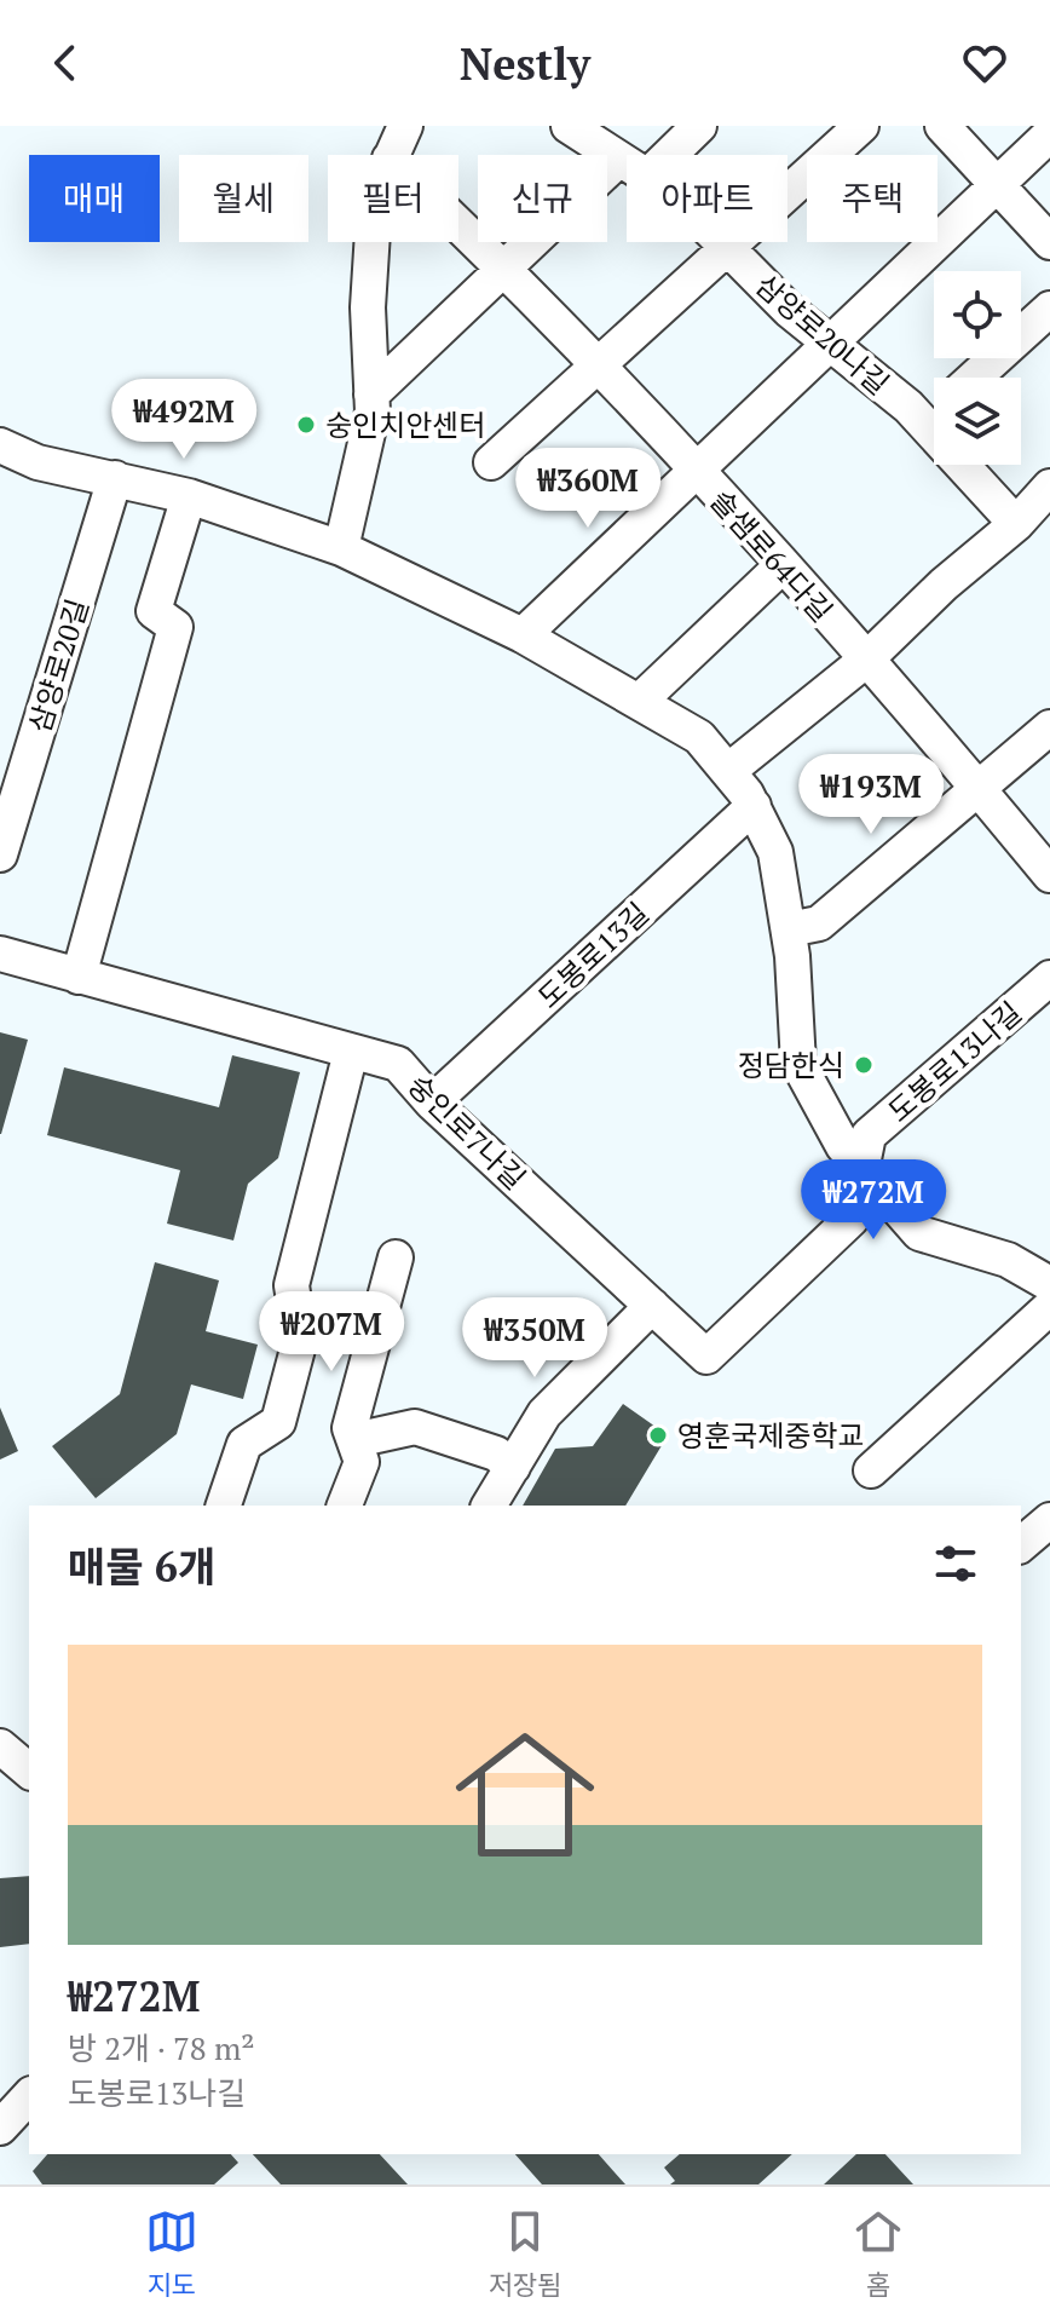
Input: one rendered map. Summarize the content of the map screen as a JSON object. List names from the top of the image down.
{
  "streets": {
    "street": [
      "삼양로20나길",
      "솔샘로64다길",
      "삼양로20길",
      "도봉로13길",
      "도봉로13나길",
      "숭인로7나길"
    ]
  },
  "crossings": [
    ["도봉로13길", "숭인로7나길"],
    ["도봉로13나길", "숭인로7나길"]
  ],
  "places": ["숭인치안센터", "정담한식", "영훈국제중학교"],
  "page": {
    "header": "Nestly",
    "chip": [
      "매매",
      "월세",
      "필터",
      "신규",
      "아파트",
      "주택"
    ],
    "price": [
      "₩492M",
      "₩360M",
      "₩193M",
      "₩272M",
      "₩207M",
      "₩350M"
    ],
    "heading": "매물 6개",
    "list": [
      {
        "name": "₩272M",
        "note": "방 2개 · 78 m² · 도봉로13나길"
      }
    ],
    "tabs": ["지도", "저장됨", "홈"]
  }
}
